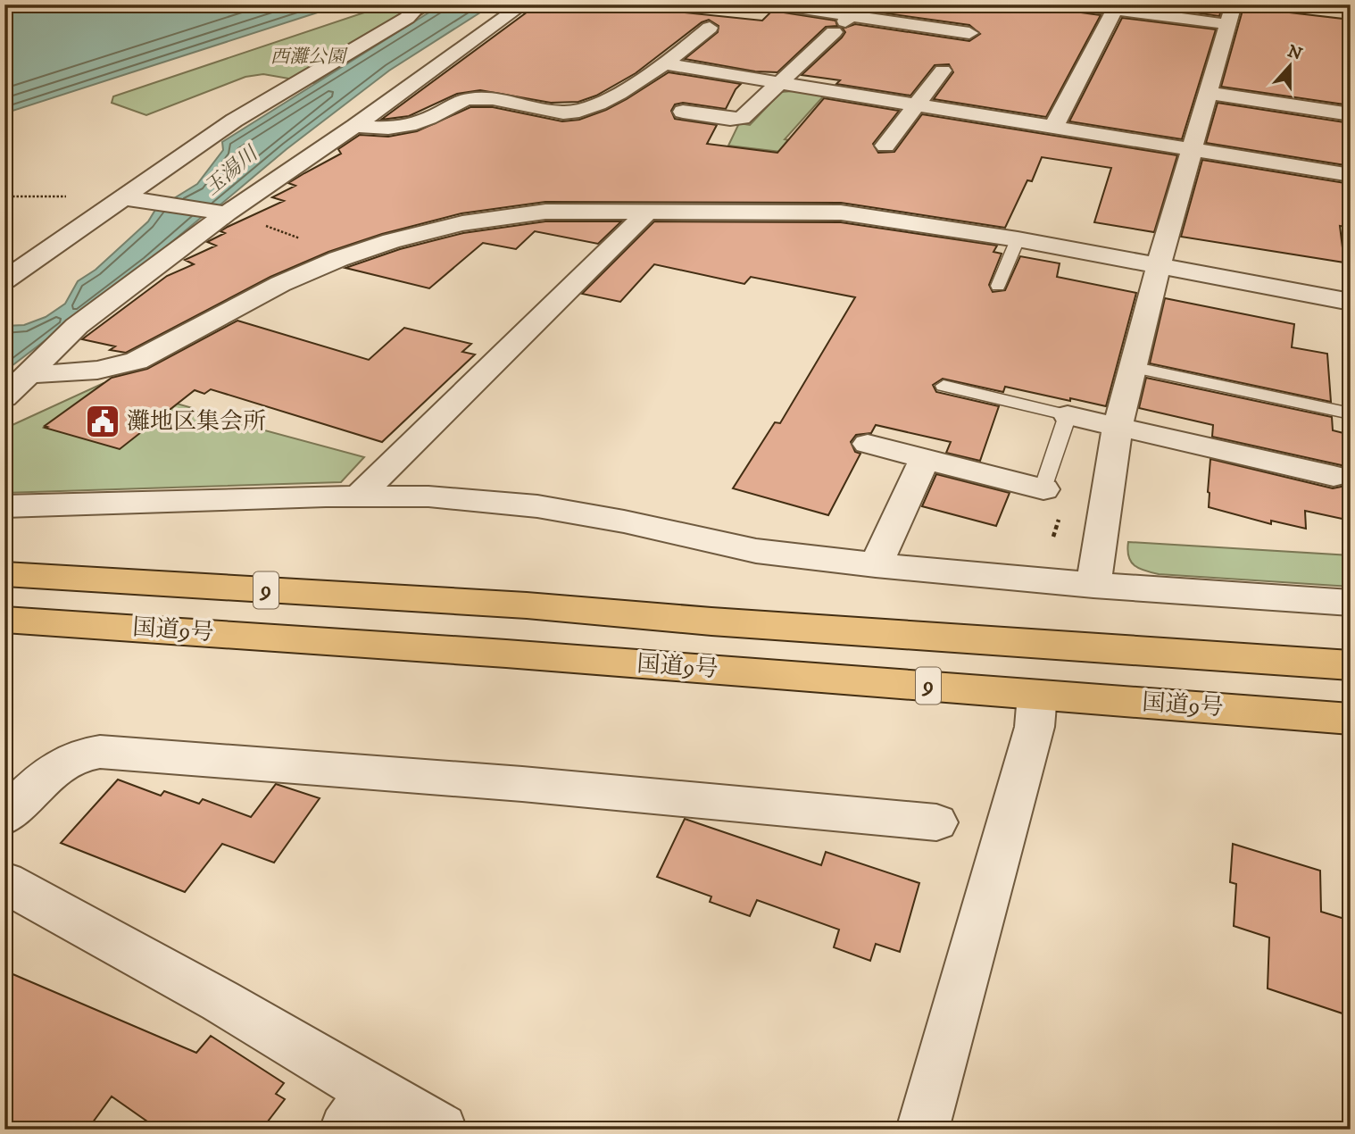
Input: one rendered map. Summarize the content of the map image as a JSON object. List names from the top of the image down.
{
  "streets": {
    "highway": ["9", "国道9号"]
  },
  "water": ["玉湯川"],
  "parks": ["西灘公園"],
  "places": {
    "public building": ["灘地区集会所"]
  },
  "north": "top"
}
